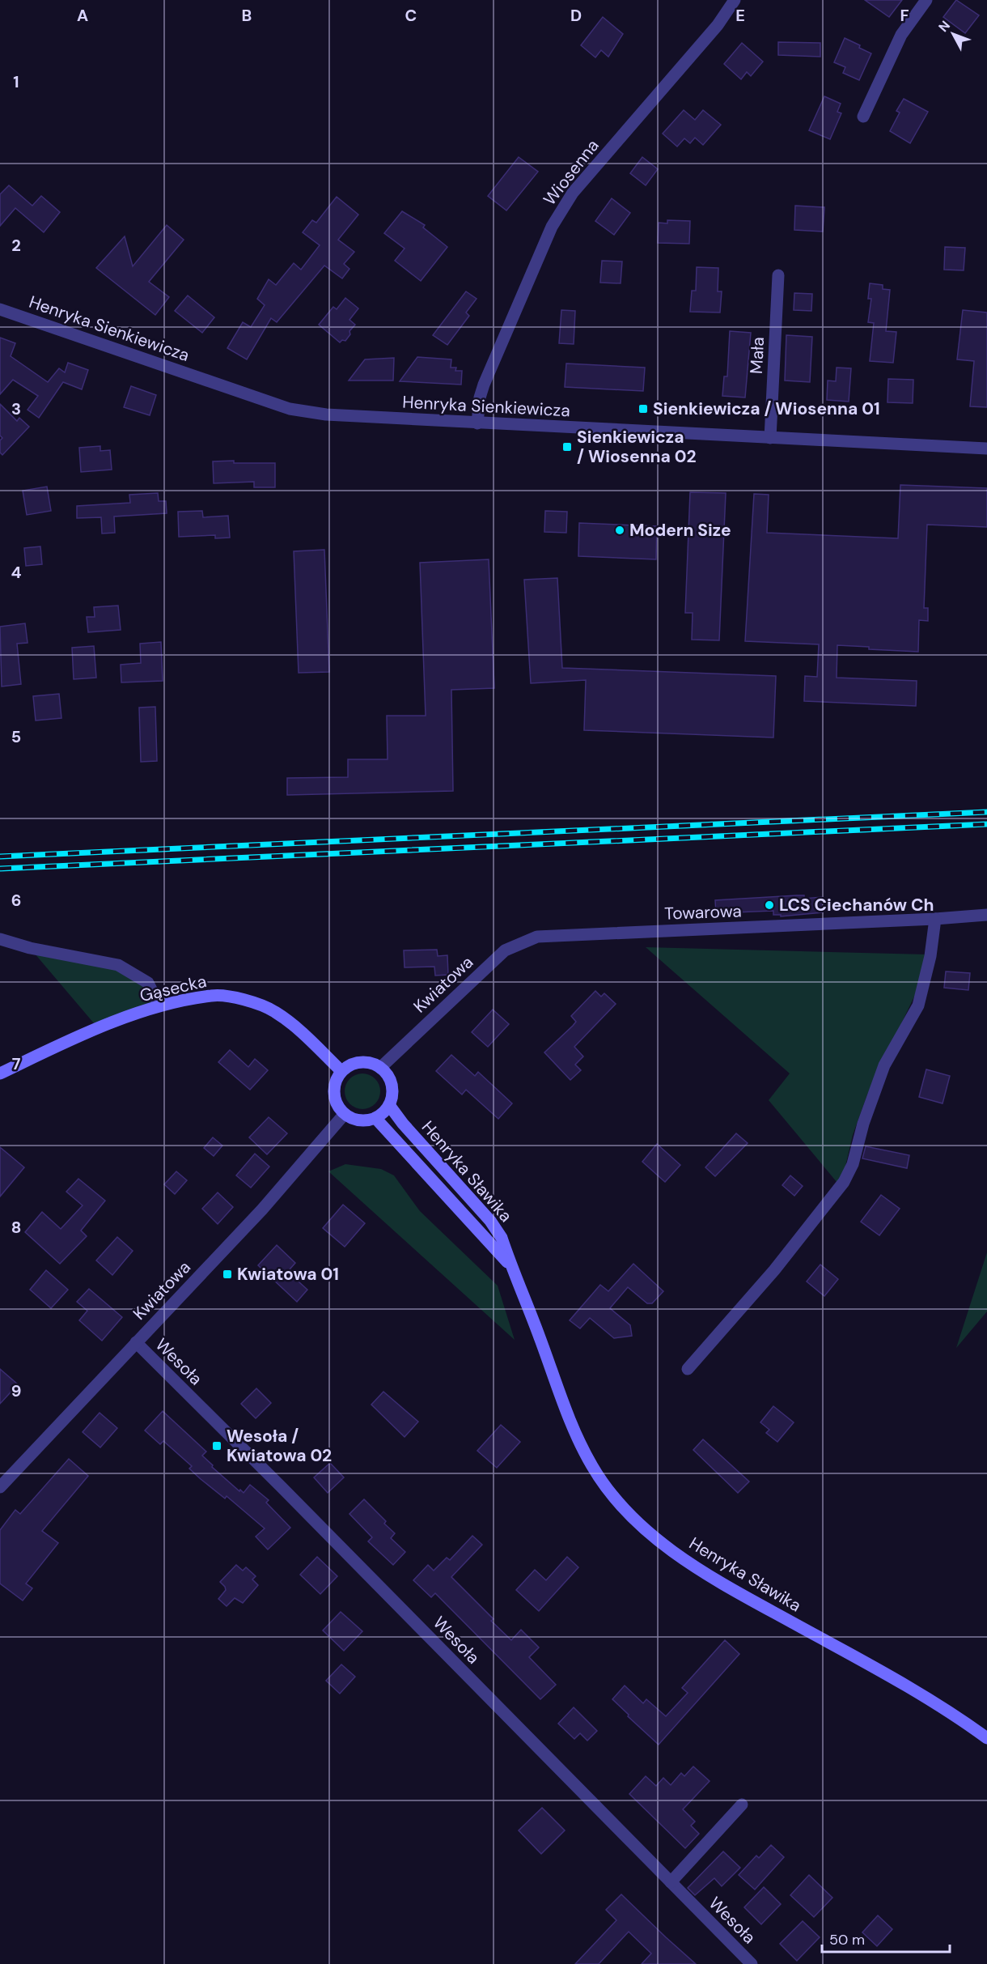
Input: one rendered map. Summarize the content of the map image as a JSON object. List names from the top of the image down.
{
  "streets": {
    "main road": ["Gąsecka", "Henryka Sławika"],
    "street": [
      "Wiosenna",
      "Henryka Sienkiewicza",
      "Mała",
      "Towarowa",
      "Kwiatowa",
      "Wesoła"
    ]
  },
  "crossings": [
    ["Wiosenna", "Henryka Sienkiewicza"],
    ["Henryka Sienkiewicza", "Mała"],
    ["Towarowa", "Kwiatowa"],
    ["Kwiatowa", "Gąsecka"],
    ["Kwiatowa", "Henryka Sławika"],
    ["Kwiatowa", "Wesoła"],
    ["Gąsecka", "Henryka Sławika"]
  ],
  "places": {
    "transit": [
      "Sienkiewicza / Wiosenna 01",
      "Sienkiewicza / Wiosenna 02",
      "Kwiatowa 01",
      "Wesoła / Kwiatowa 02"
    ],
    "other": ["Modern Size", "LCS Ciechanów Ch"]
  },
  "scale_bar": "50 m",
  "north": "top left",
  "grid": {
    "columns": [
      "A",
      "B",
      "C",
      "D",
      "E",
      "F"
    ],
    "rows": [
      "1",
      "2",
      "3",
      "4",
      "5",
      "6",
      "7",
      "8",
      "9"
    ]
  }
}
